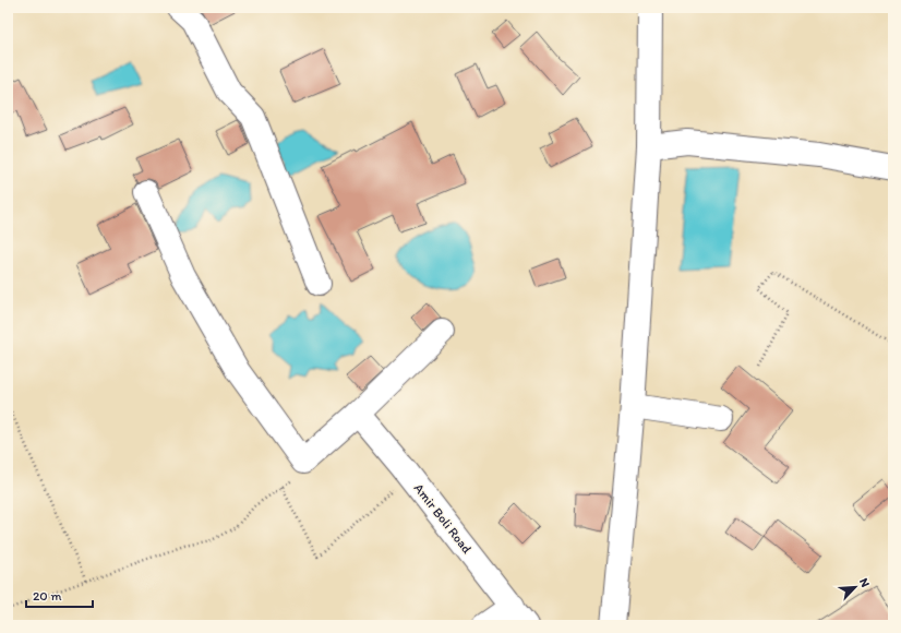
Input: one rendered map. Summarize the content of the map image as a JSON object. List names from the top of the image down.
{
  "streets": {
    "street": ["Amir Boli Road"]
  },
  "scale_bar": "20 m",
  "north": "top right"
}
